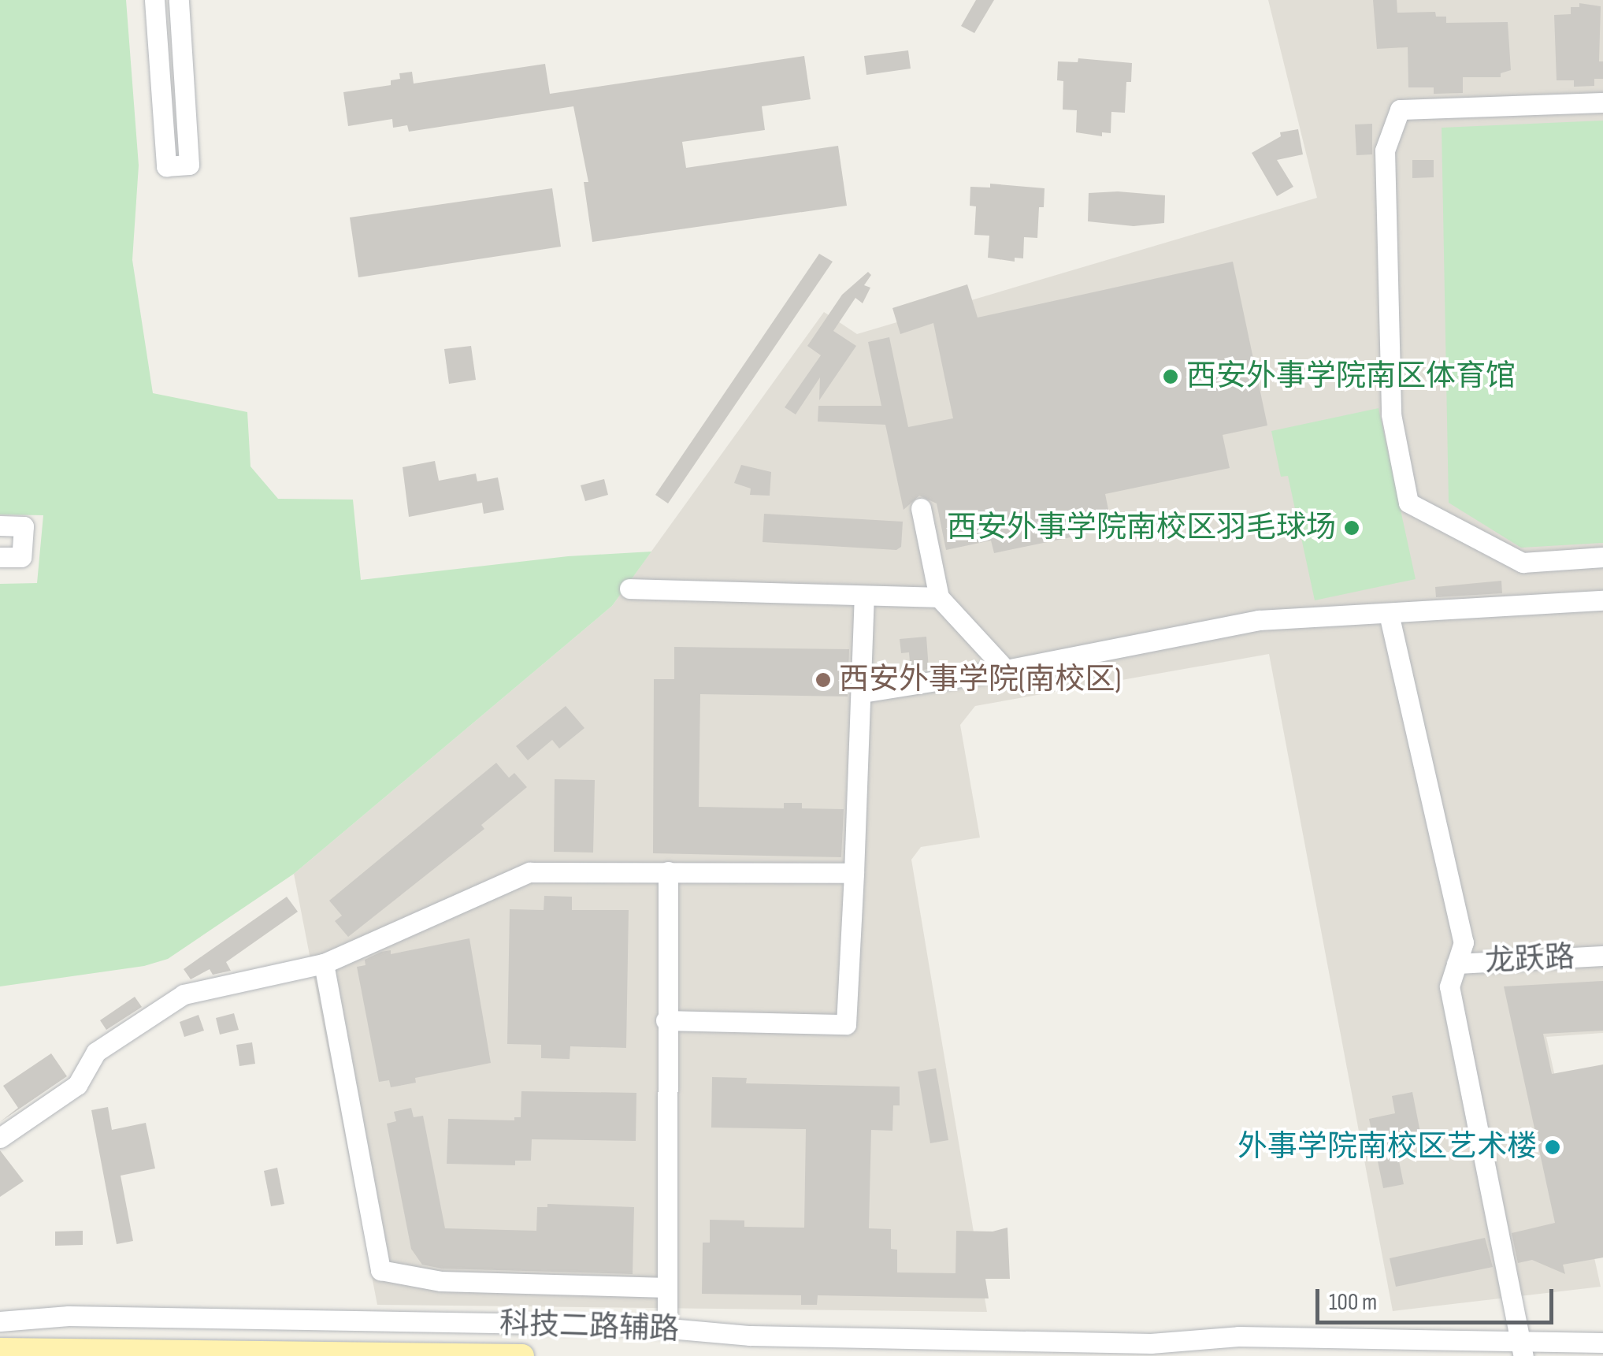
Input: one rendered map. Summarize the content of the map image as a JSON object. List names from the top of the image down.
{
  "streets": {
    "street": ["龙跃路", "科技二路辅路"]
  },
  "places": [
    "西安外事学院南区体育馆",
    "西安外事学院南校区羽毛球场",
    "西安外事学院(南校区)",
    "外事学院南校区艺术楼"
  ],
  "scale_bar": "100 m"
}
